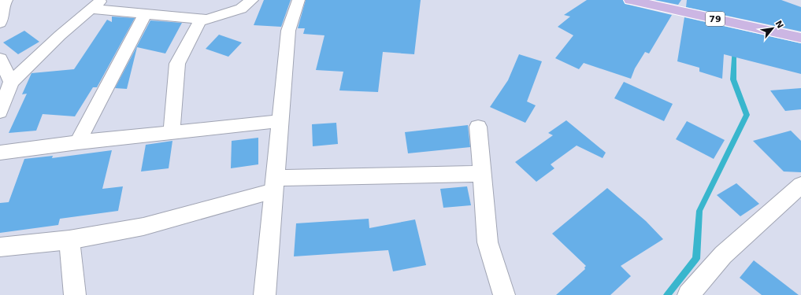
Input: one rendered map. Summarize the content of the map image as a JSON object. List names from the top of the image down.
{
  "streets": {
    "main road": ["79"]
  },
  "north": "top right"
}
